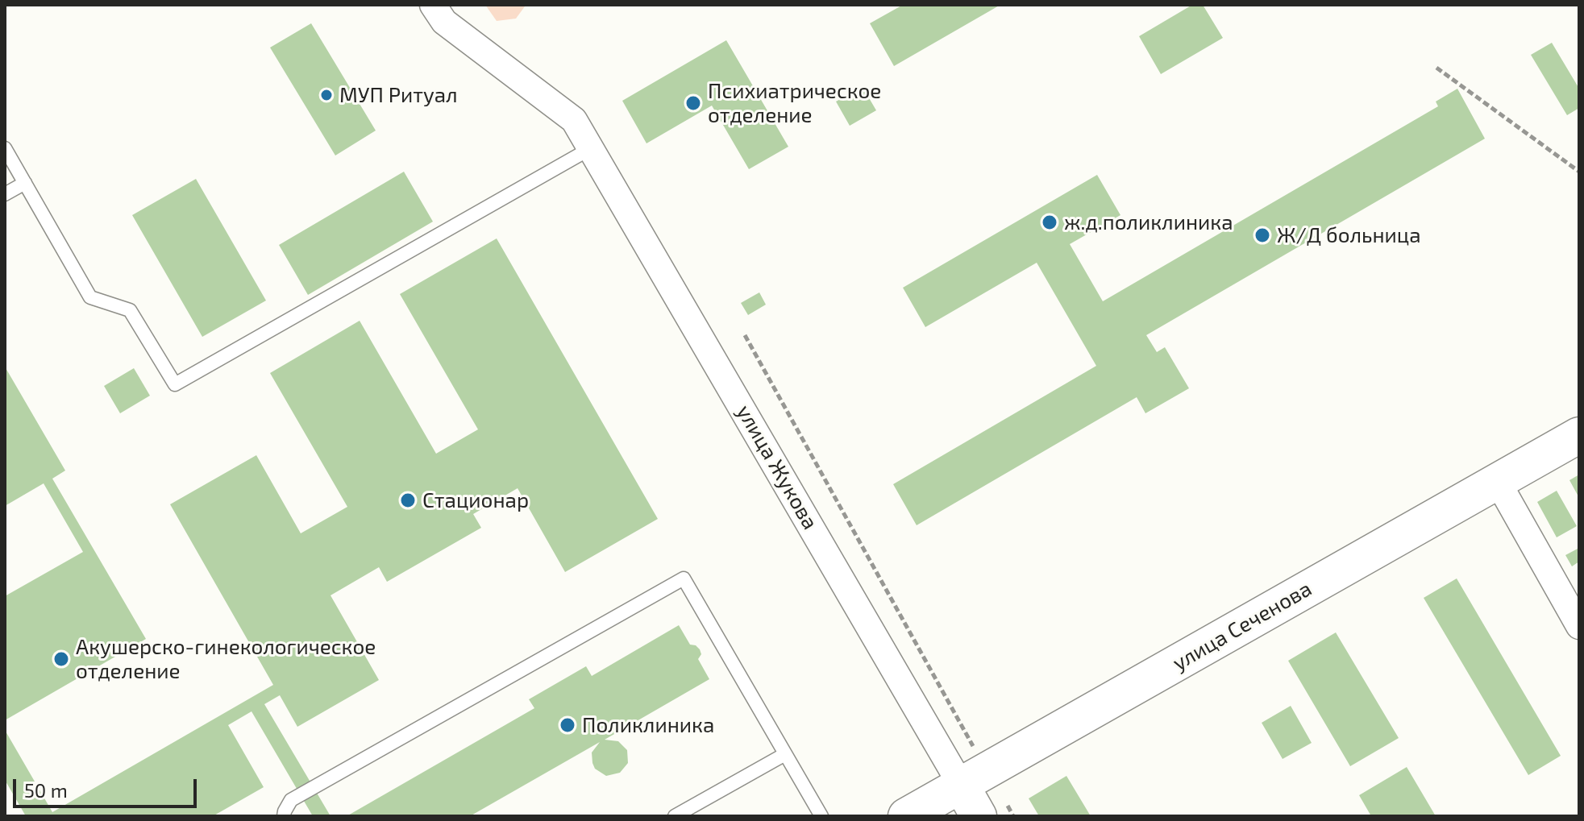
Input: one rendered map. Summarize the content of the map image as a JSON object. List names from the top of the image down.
{
  "streets": {
    "main road": ["улица Жукова", "улица Сеченова"]
  },
  "crossings": [
    ["улица Жукова", "улица Сеченова"]
  ],
  "places": [
    "МУП Ритуал",
    "Психиатрическое отделение",
    "ж.д.поликлиника",
    "Ж/Д больница",
    "Стационар",
    "Акушерско-гинекологическое отделение",
    "Поликлиника"
  ],
  "scale_bar": "50 m"
}
